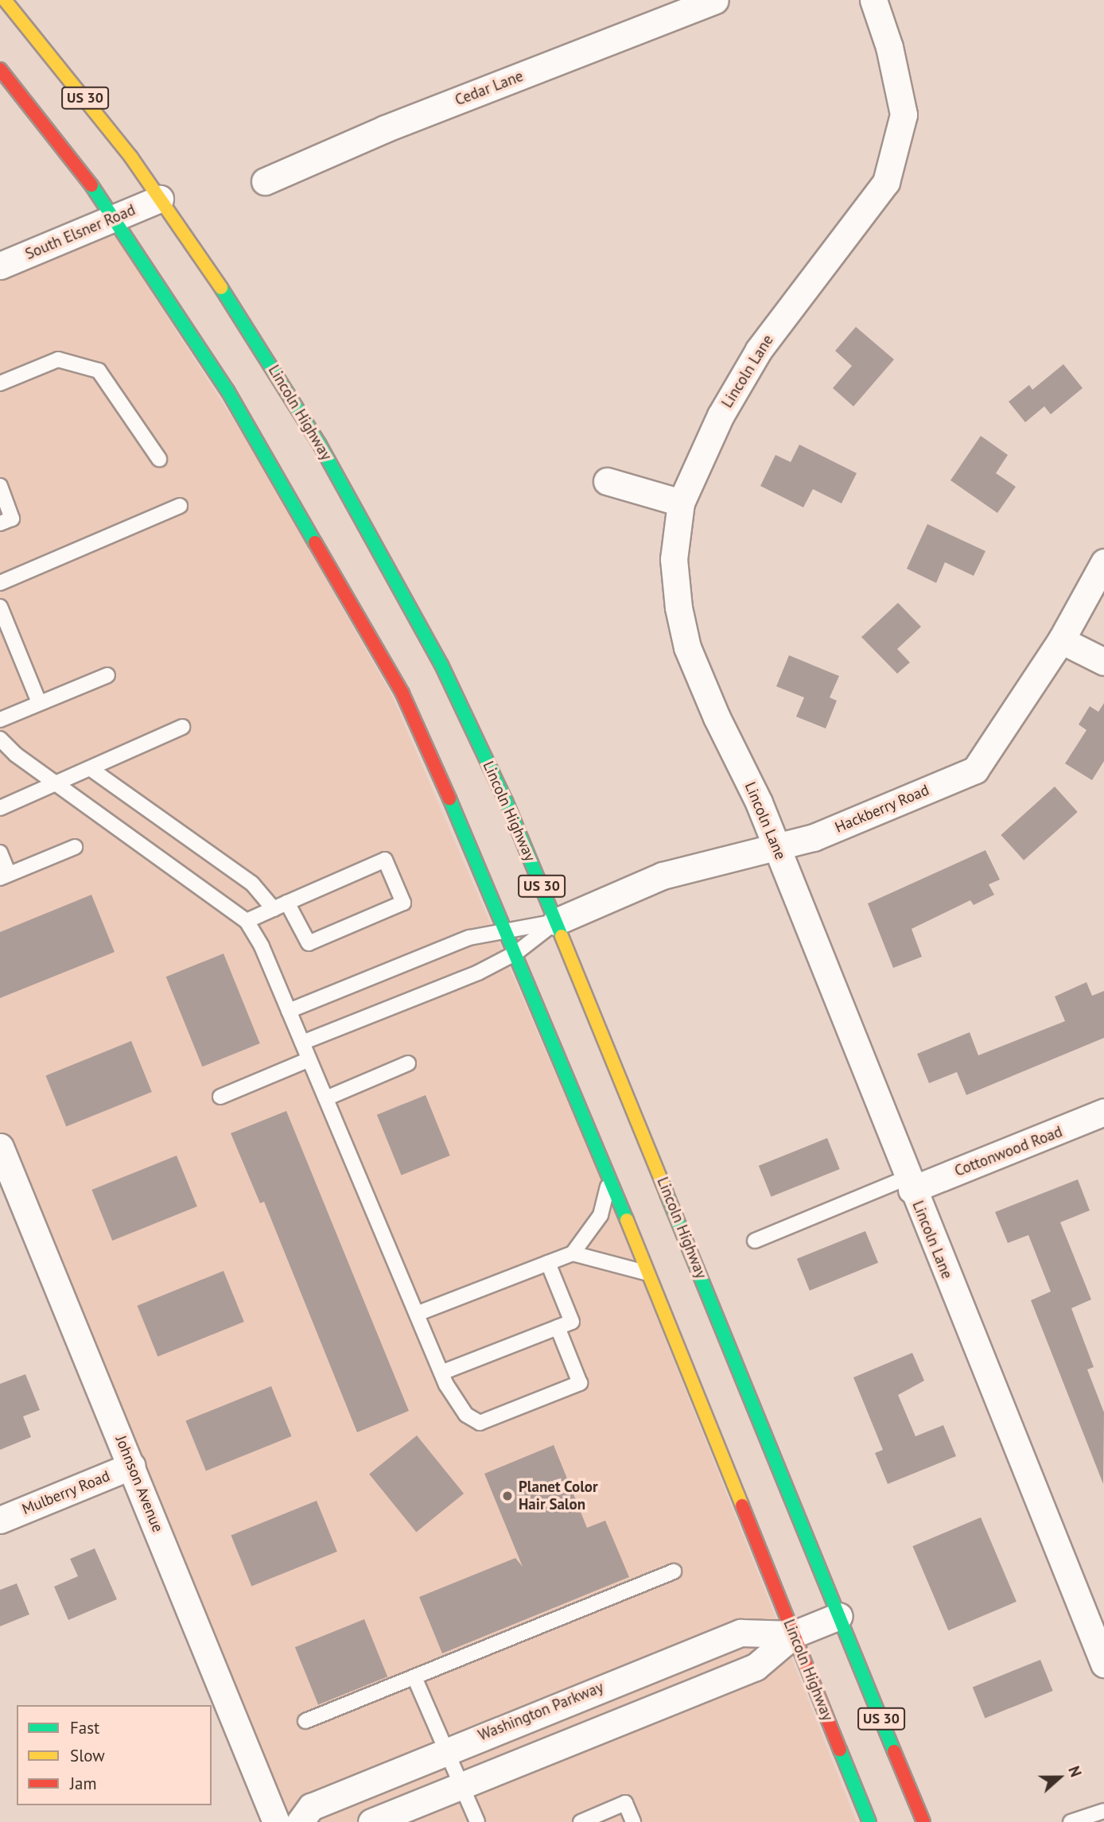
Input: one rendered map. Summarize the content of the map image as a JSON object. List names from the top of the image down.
{
  "streets": {
    "main road": ["US 30", "Lincoln Highway"],
    "street": [
      "Cedar Lane",
      "South Elsner Road",
      "Lincoln Lane",
      "Hackberry Road",
      "Cottonwood Road",
      "Johnson Avenue",
      "Mulberry Road",
      "Washington Parkway"
    ]
  },
  "crossings": [
    ["South Elsner Road", "Lincoln Highway"],
    ["Lincoln Lane", "Hackberry Road"],
    ["Lincoln Lane", "Cottonwood Road"],
    ["Lincoln Highway", "Hackberry Road"],
    ["Lincoln Highway", "Washington Parkway"],
    ["Johnson Avenue", "Mulberry Road"]
  ],
  "places": ["Planet Color Hair Salon"],
  "legend": ["Fast", "Slow", "Jam"],
  "north": "right"
}
